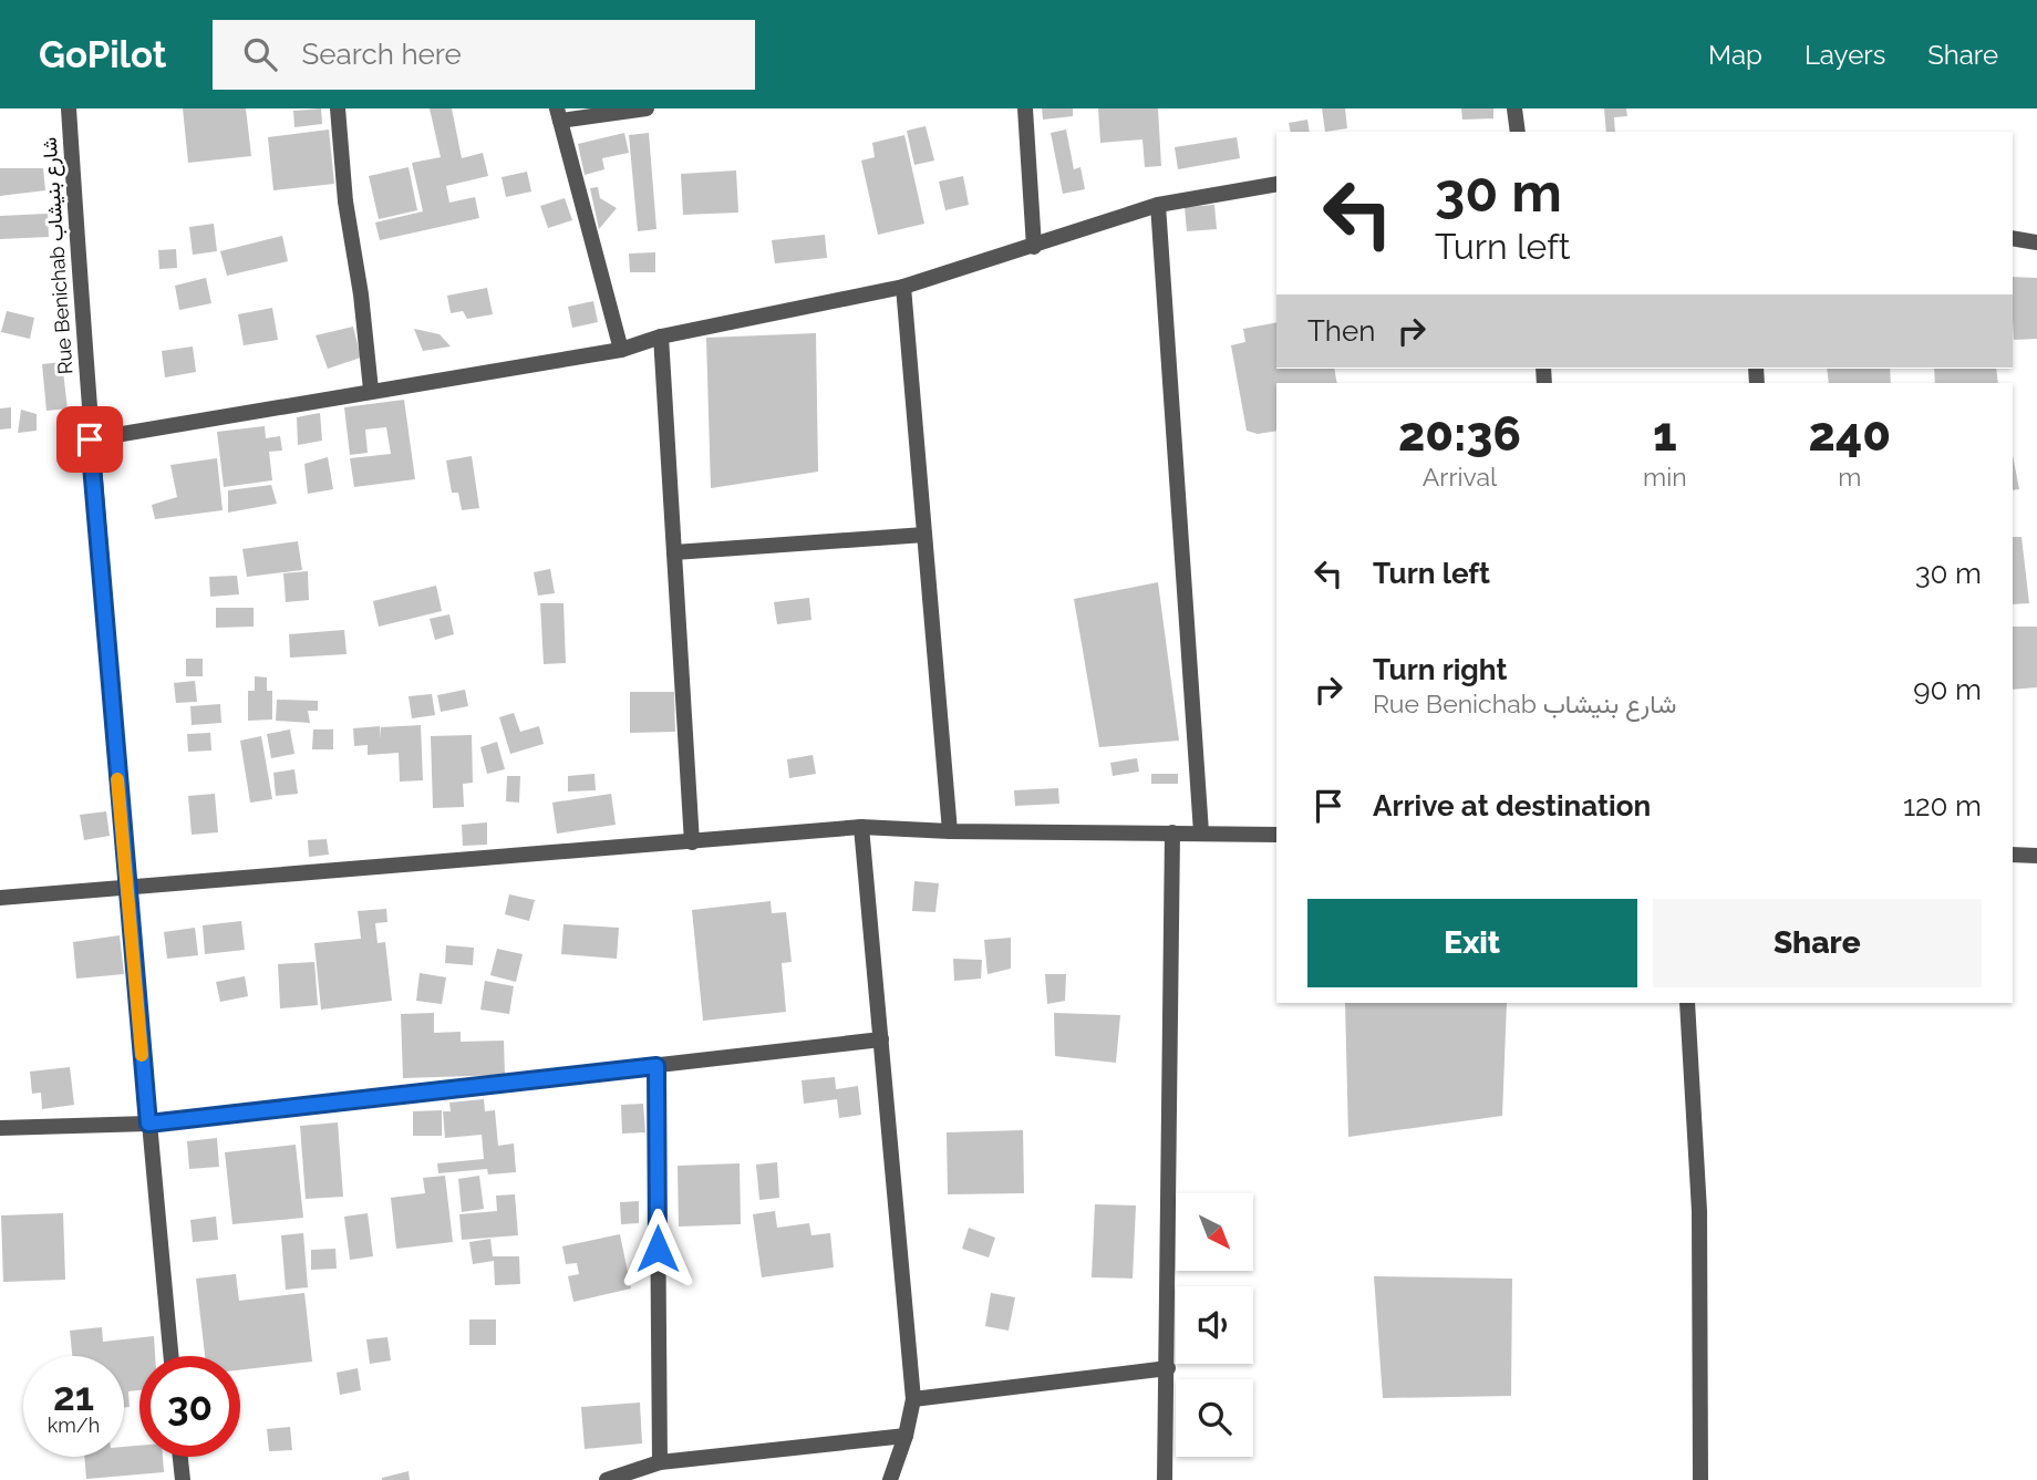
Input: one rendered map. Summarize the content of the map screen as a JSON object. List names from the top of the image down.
{
  "streets": {
    "street": ["Rue Benichab شارع بنيشاب"]
  },
  "north": "bottom right",
  "page": {
    "header": "GoPilot",
    "search": "Search here",
    "nav": ["Map", "Layers", "Share"],
    "turn": ["30 m", "Turn left"],
    "then": "Then",
    "eta": [
      "20:36",
      "Arrival",
      "1",
      "min",
      "240",
      "m"
    ],
    "list": [
      {
        "name": "Turn left",
        "value": "30 m"
      },
      {
        "name": "Turn right",
        "note": "Rue Benichab شارع بنيشاب",
        "value": "90 m"
      },
      {
        "name": "Arrive at destination",
        "value": "120 m"
      }
    ],
    "buttons": ["Exit", "Share"],
    "speed": "21 km/h",
    "limit": "30"
  }
}
